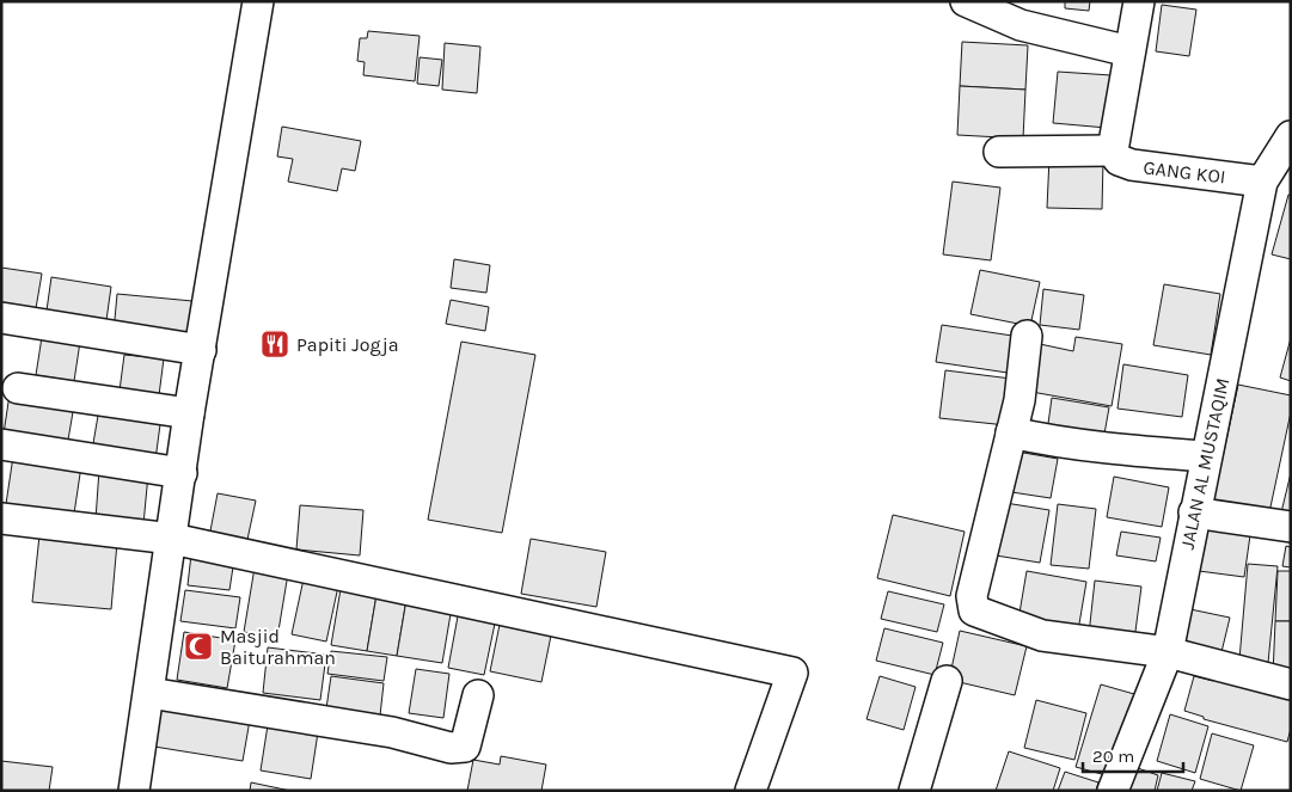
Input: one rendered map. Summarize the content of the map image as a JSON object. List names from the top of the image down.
{
  "streets": {
    "street": ["GANG KOI", "JALAN AL MUSTAQIM"]
  },
  "crossings": [
    ["GANG KOI", "JALAN AL MUSTAQIM"]
  ],
  "places": {
    "restaurant": ["Papiti Jogja"],
    "mosque": ["Masjid Baiturahman"]
  },
  "scale_bar": "20 m"
}
